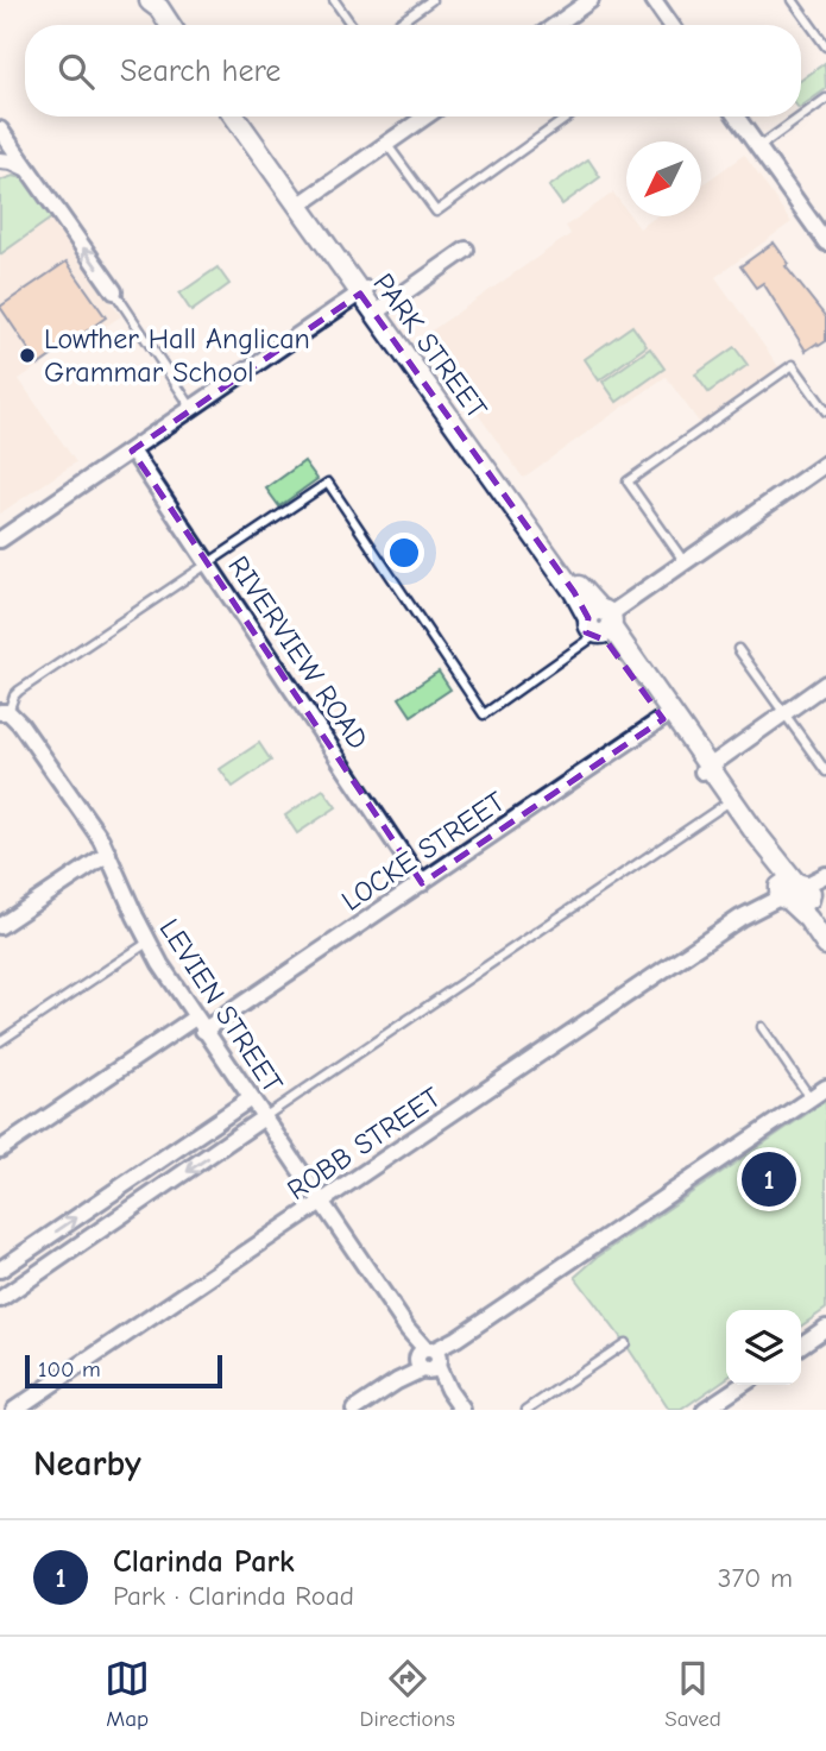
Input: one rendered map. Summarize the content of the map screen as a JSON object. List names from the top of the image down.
{
  "streets": {
    "street": [
      "PARK STREET",
      "RIVERVIEW ROAD",
      "LOCKE STREET",
      "LEVIEN STREET",
      "ROBB STREET"
    ]
  },
  "crossings": [
    ["PARK STREET", "LOCKE STREET"],
    ["PARK STREET", "ROBB STREET"],
    ["RIVERVIEW ROAD", "LOCKE STREET"],
    ["LOCKE STREET", "LEVIEN STREET"],
    ["LEVIEN STREET", "ROBB STREET"]
  ],
  "places": ["Lowther Hall Anglican Grammar School"],
  "scale_bar": "100 m",
  "north": "bottom left",
  "page": {
    "search": "Search here",
    "pins": "1",
    "scale": "100 m",
    "heading": "Nearby",
    "list": [
      {
        "mark": "1",
        "name": "Clarinda Park",
        "note": "Park · Clarinda Road",
        "value": "370 m"
      }
    ],
    "nav": ["Map", "Directions", "Saved"]
  }
}
